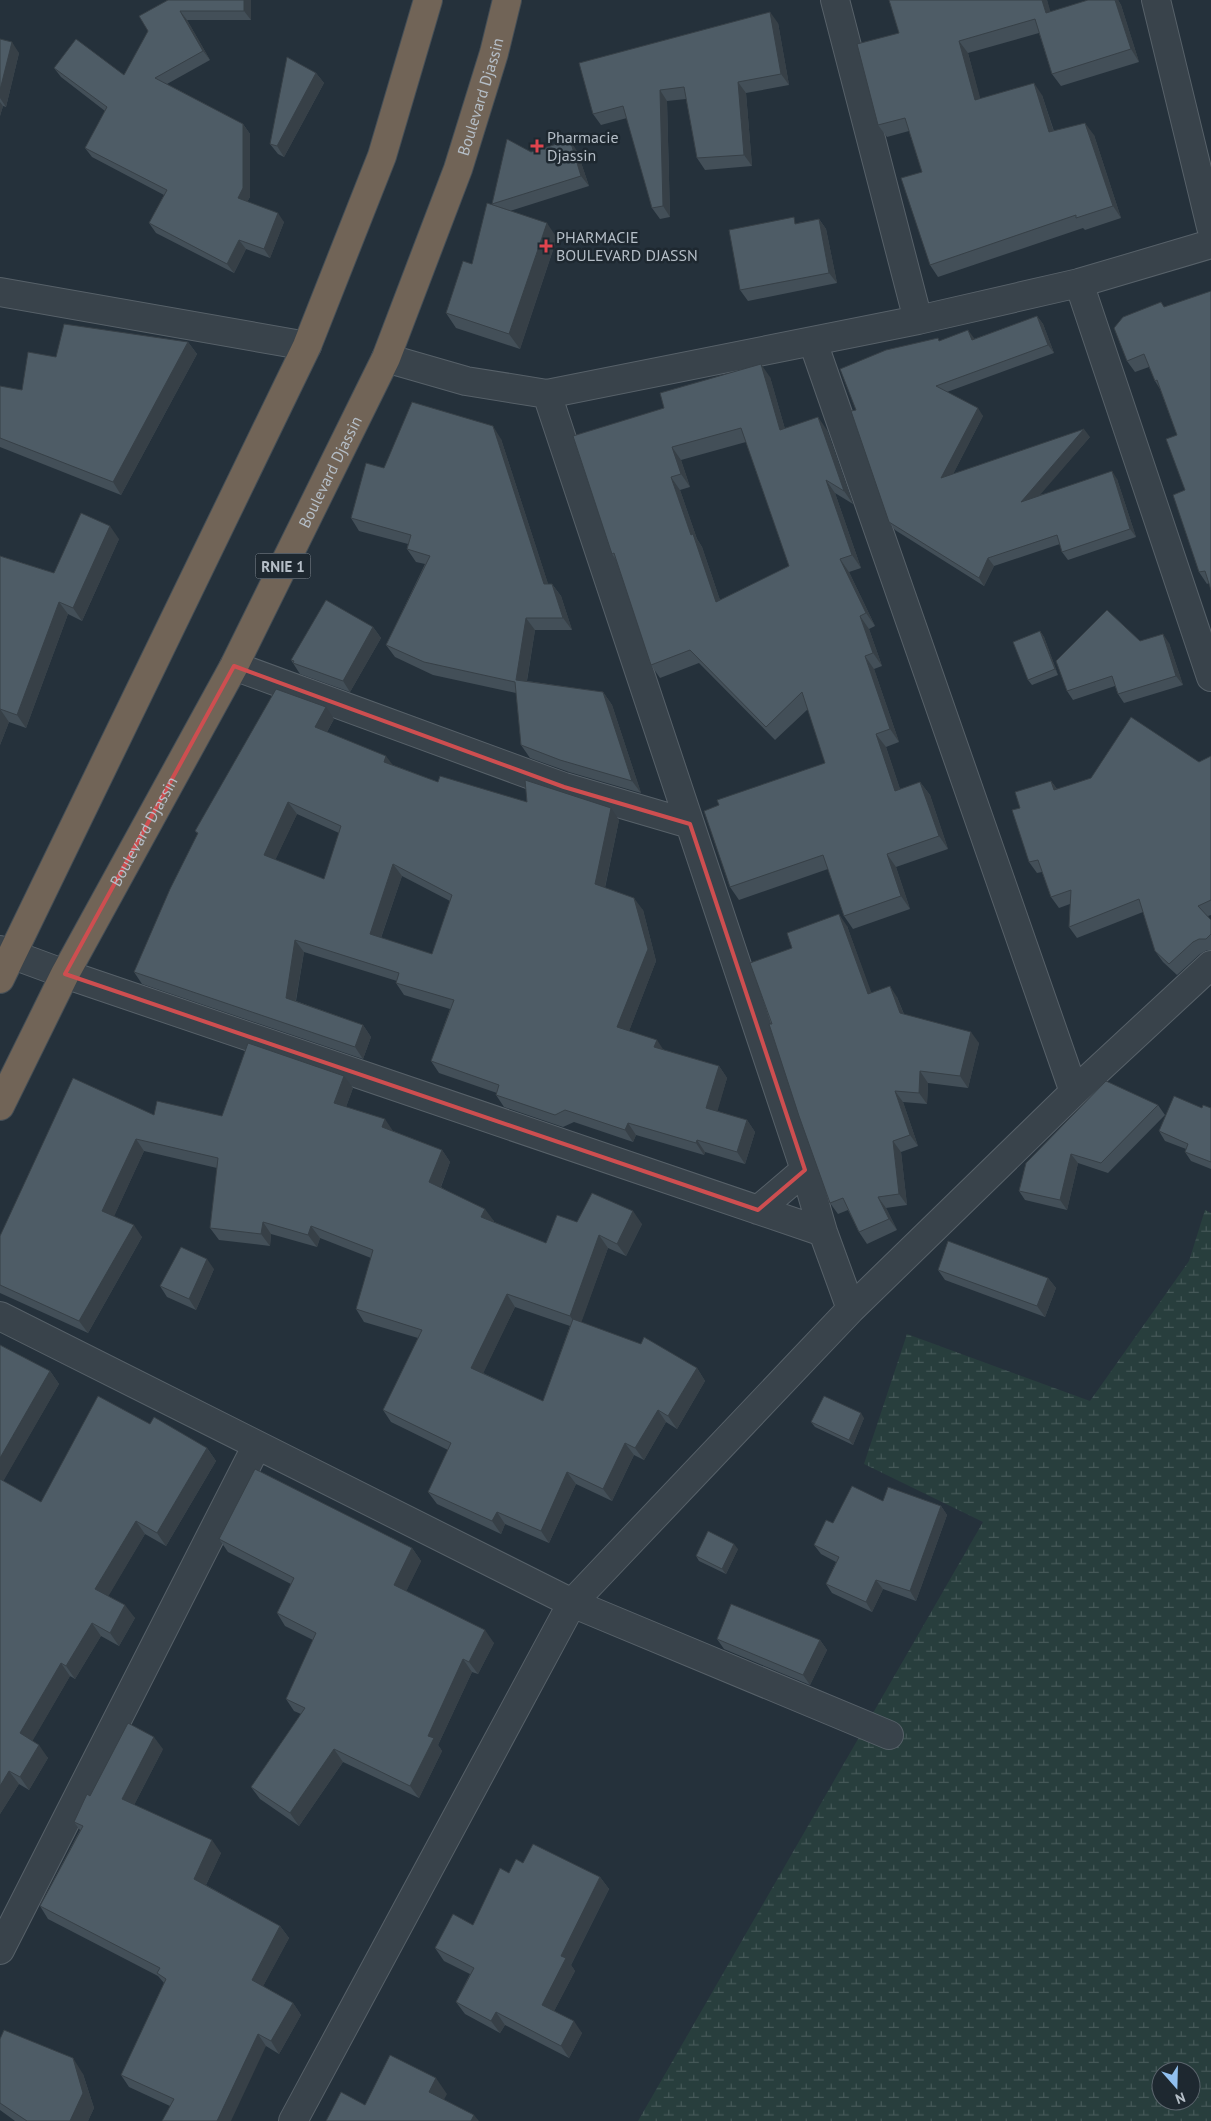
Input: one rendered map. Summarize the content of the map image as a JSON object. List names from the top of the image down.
{
  "streets": {
    "highway": ["Boulevard Djassin", "RNIE 1"]
  },
  "places": {
    "health": ["Pharmacie Djassin", "PHARMACIE BOULEVARD DJASSN"]
  },
  "north": "bottom"
}
